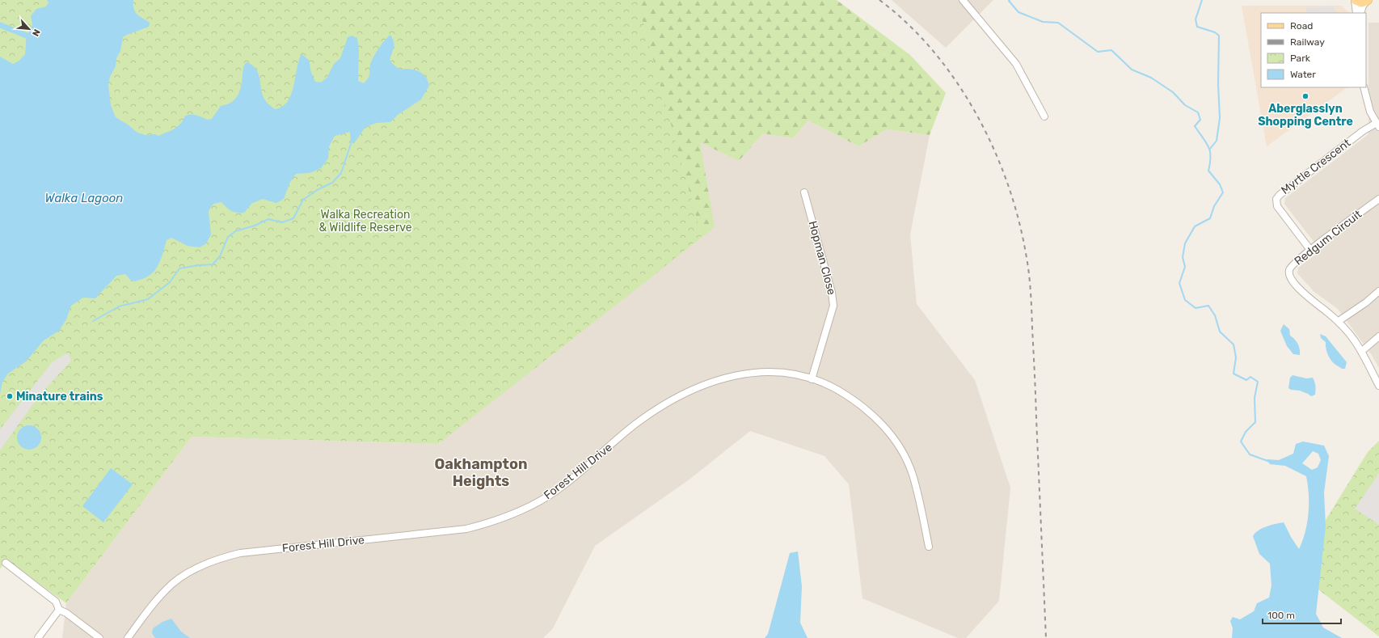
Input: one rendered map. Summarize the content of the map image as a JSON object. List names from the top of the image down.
{
  "streets": {
    "street": [
      "Myrtle Crescent",
      "Redgum Circuit",
      "Hopman Close",
      "Forest Hill Drive"
    ]
  },
  "crossings": [
    ["Myrtle Crescent", "Redgum Circuit"],
    ["Hopman Close", "Forest Hill Drive"]
  ],
  "districts": ["Oakhampton Heights"],
  "water": ["Walka Lagoon"],
  "parks": ["Walka Recreation & Wildlife Reserve"],
  "places": ["Aberglasslyn Shopping Centre", "Minature trains"],
  "legend": [
    "Road",
    "Railway",
    "Park",
    "Water"
  ],
  "scale_bar": "100 m",
  "north": "bottom right"
}
